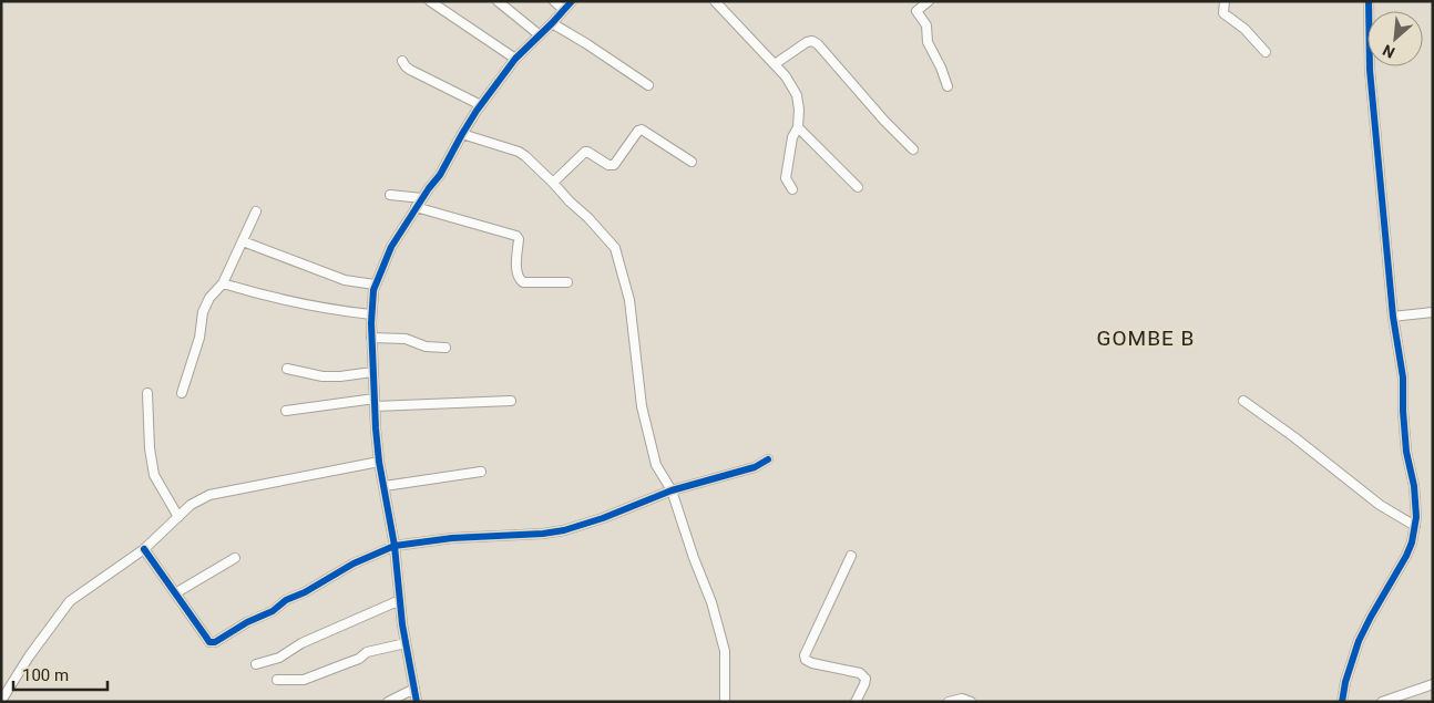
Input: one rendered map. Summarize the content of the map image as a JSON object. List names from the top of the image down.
{
  "districts": ["GOMBE B"],
  "scale_bar": "100 m",
  "north": "bottom left"
}
